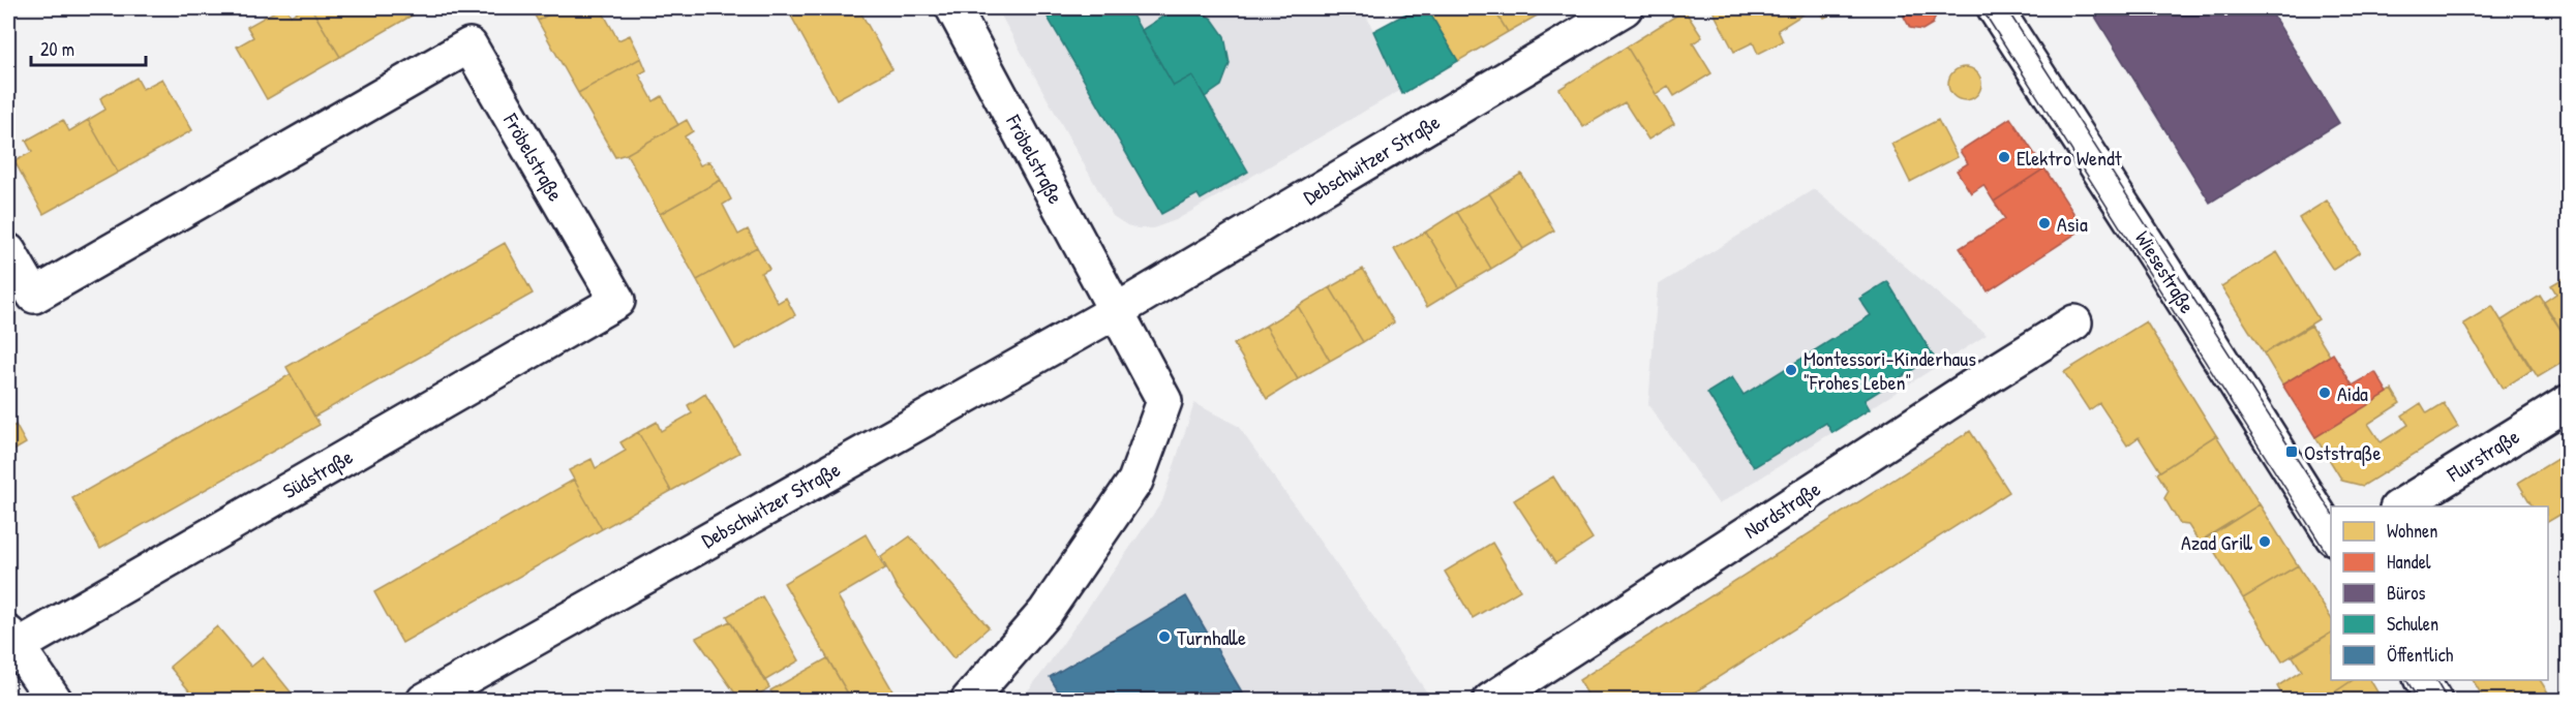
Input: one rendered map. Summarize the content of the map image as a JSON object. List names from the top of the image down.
{
  "streets": {
    "street": [
      "Fröbelstraße",
      "Debschwitzer Straße",
      "Wiesestraße",
      "Flurstraße",
      "Südstraße",
      "Nordstraße"
    ]
  },
  "crossings": [
    ["Fröbelstraße", "Debschwitzer Straße"],
    ["Fröbelstraße", "Südstraße"]
  ],
  "places": {
    "other": [
      "Elektro Wendt",
      "Asia",
      "Montessori-Kinderhaus \"Frohes Leben\"",
      "Aida",
      "Azad Grill",
      "Turnhalle"
    ],
    "transit": ["Oststraße"]
  },
  "legend": [
    "Wohnen",
    "Handel",
    "Büros",
    "Schulen",
    "Öffentlich"
  ],
  "scale_bar": "20 m"
}
